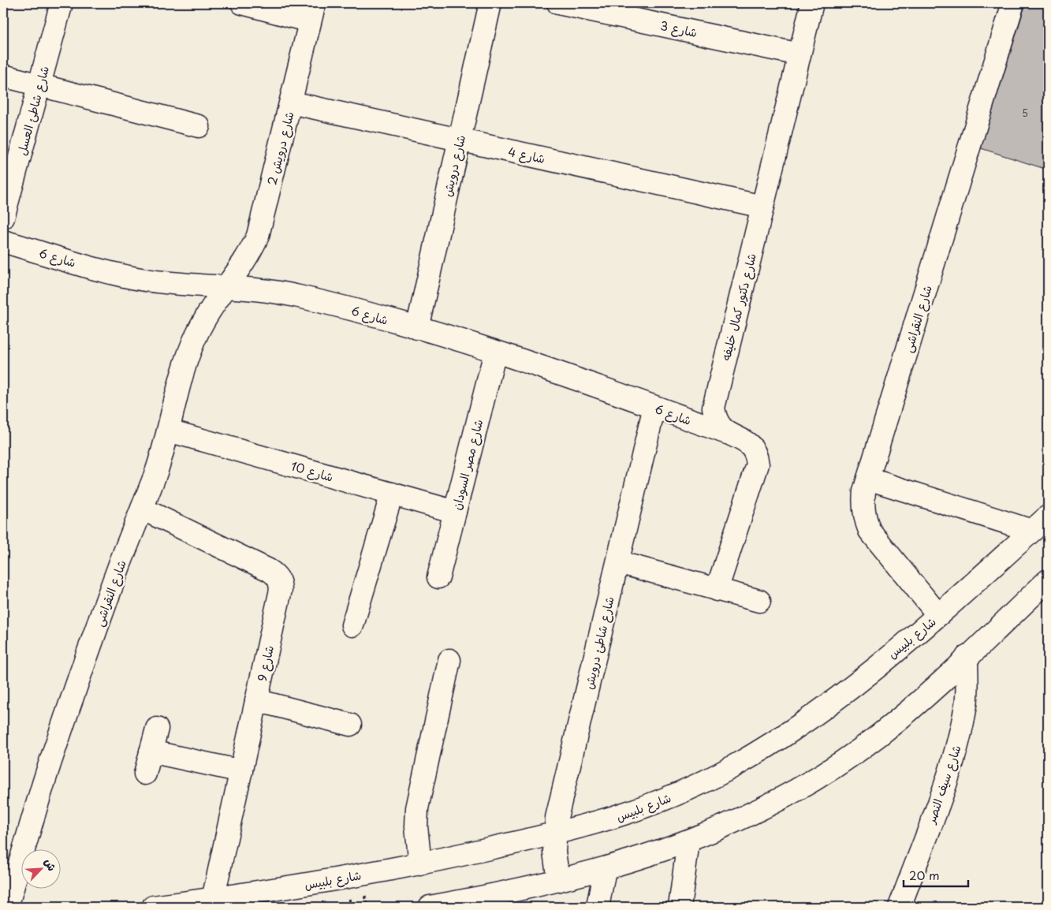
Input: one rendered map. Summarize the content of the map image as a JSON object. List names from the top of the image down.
{
  "streets": {
    "street": [
      "شارع 3",
      "شارع شاطئ العسل",
      "شارع درويش 2",
      "شارع 4",
      "شارع درويش",
      "شارع 6",
      "شارع دكتور كمال خليفه",
      "شارع النقراشى",
      "شارع مصر السودان",
      "شارع 10",
      "شارع بلبيس",
      "شارع شاطئ درويش",
      "شارع 9",
      "شارع سيف النصر"
    ]
  },
  "crossings": [
    ["شارع 3", "شارع دكتور كمال خليفه"],
    ["شارع درويش 2", "شارع 4"],
    ["شارع درويش 2", "شارع 6"],
    ["شارع درويش 2", "شارع النقراشى"],
    ["شارع 4", "شارع درويش"],
    ["شارع 4", "شارع دكتور كمال خليفه"],
    ["شارع درويش", "شارع 6"],
    ["شارع 6", "شارع دكتور كمال خليفه"],
    ["شارع 6", "شارع النقراشى"],
    ["شارع 6", "شارع مصر السودان"],
    ["شارع 6", "شارع شاطئ درويش"],
    ["شارع النقراشى", "شارع 10"],
    ["شارع النقراشى", "شارع بلبيس"],
    ["شارع النقراشى", "شارع 9"],
    ["شارع مصر السودان", "شارع 10"],
    ["شارع بلبيس", "شارع شاطئ درويش"],
    ["شارع بلبيس", "شارع 9"]
  ],
  "house_numbers": ["5"],
  "scale_bar": "20 m",
  "north": "top right"
}
